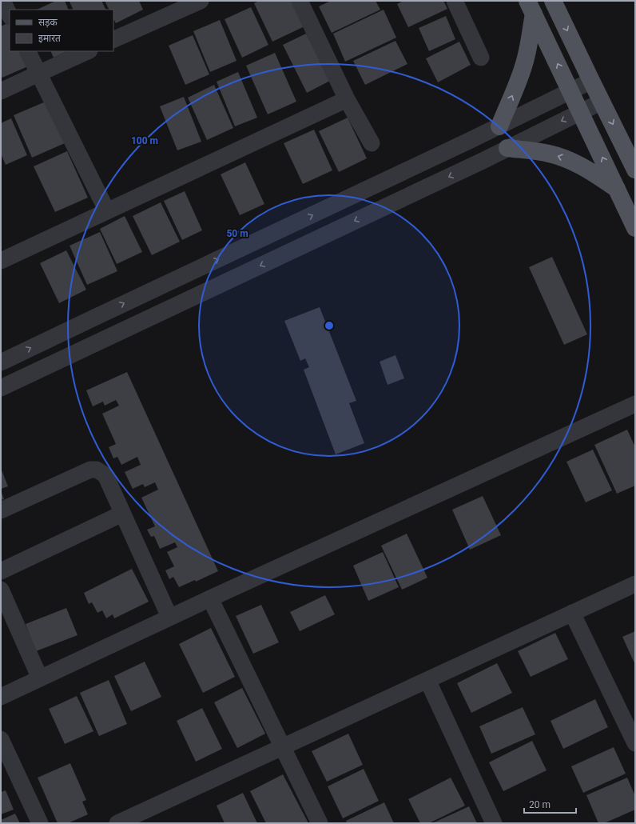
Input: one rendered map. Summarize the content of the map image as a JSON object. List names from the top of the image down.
{
  "legend": ["सड़क", "इमारत"],
  "scale_bar": "20 m",
  "rings": ["100 m", "50 m"]
}
